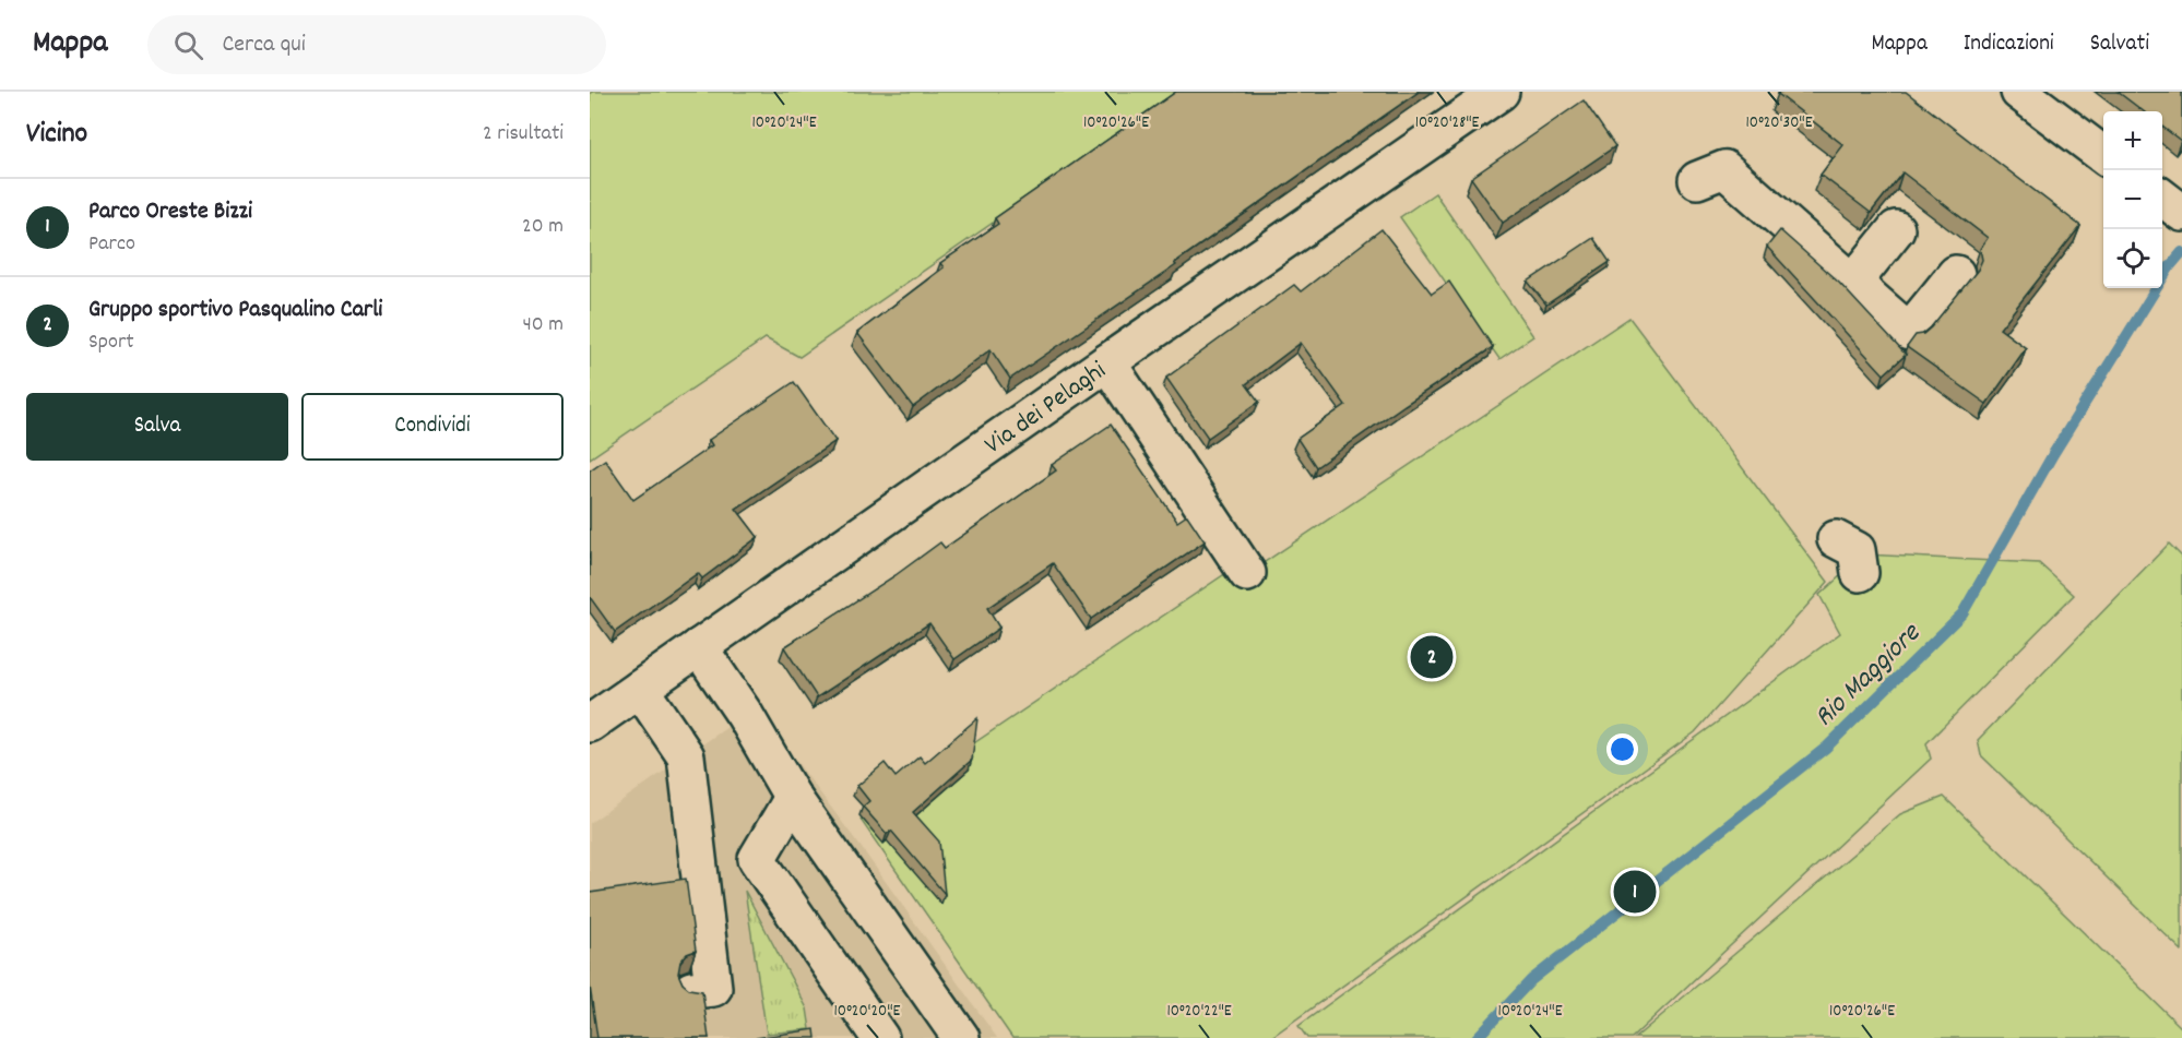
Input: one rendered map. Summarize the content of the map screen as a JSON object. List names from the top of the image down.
{
  "streets": {
    "street": ["Via dei Pelaghi"]
  },
  "water": ["Rio Maggiore"],
  "page": {
    "header": "Mappa",
    "search": "Cerca qui",
    "nav": ["Mappa", "Indicazioni", "Salvati"],
    "heading": ["Vicino", "2 risultati"],
    "map_buttons": ["+", "−"],
    "list": [
      {
        "mark": "1",
        "name": "Parco Oreste Bizzi",
        "note": "Parco",
        "value": "20 m"
      },
      {
        "mark": "2",
        "name": "Gruppo sportivo Pasqualino Carli",
        "note": "Sport",
        "value": "40 m"
      }
    ],
    "buttons": ["Salva", "Condividi"],
    "pins": ["2", "1"]
  },
  "coordinates": [
    "10°20'26\"E",
    "10°20'30\"E",
    "10°20'24\"E",
    "10°20'28\"E",
    "10°20'20\"E",
    "10°20'22\"E"
  ]
}
